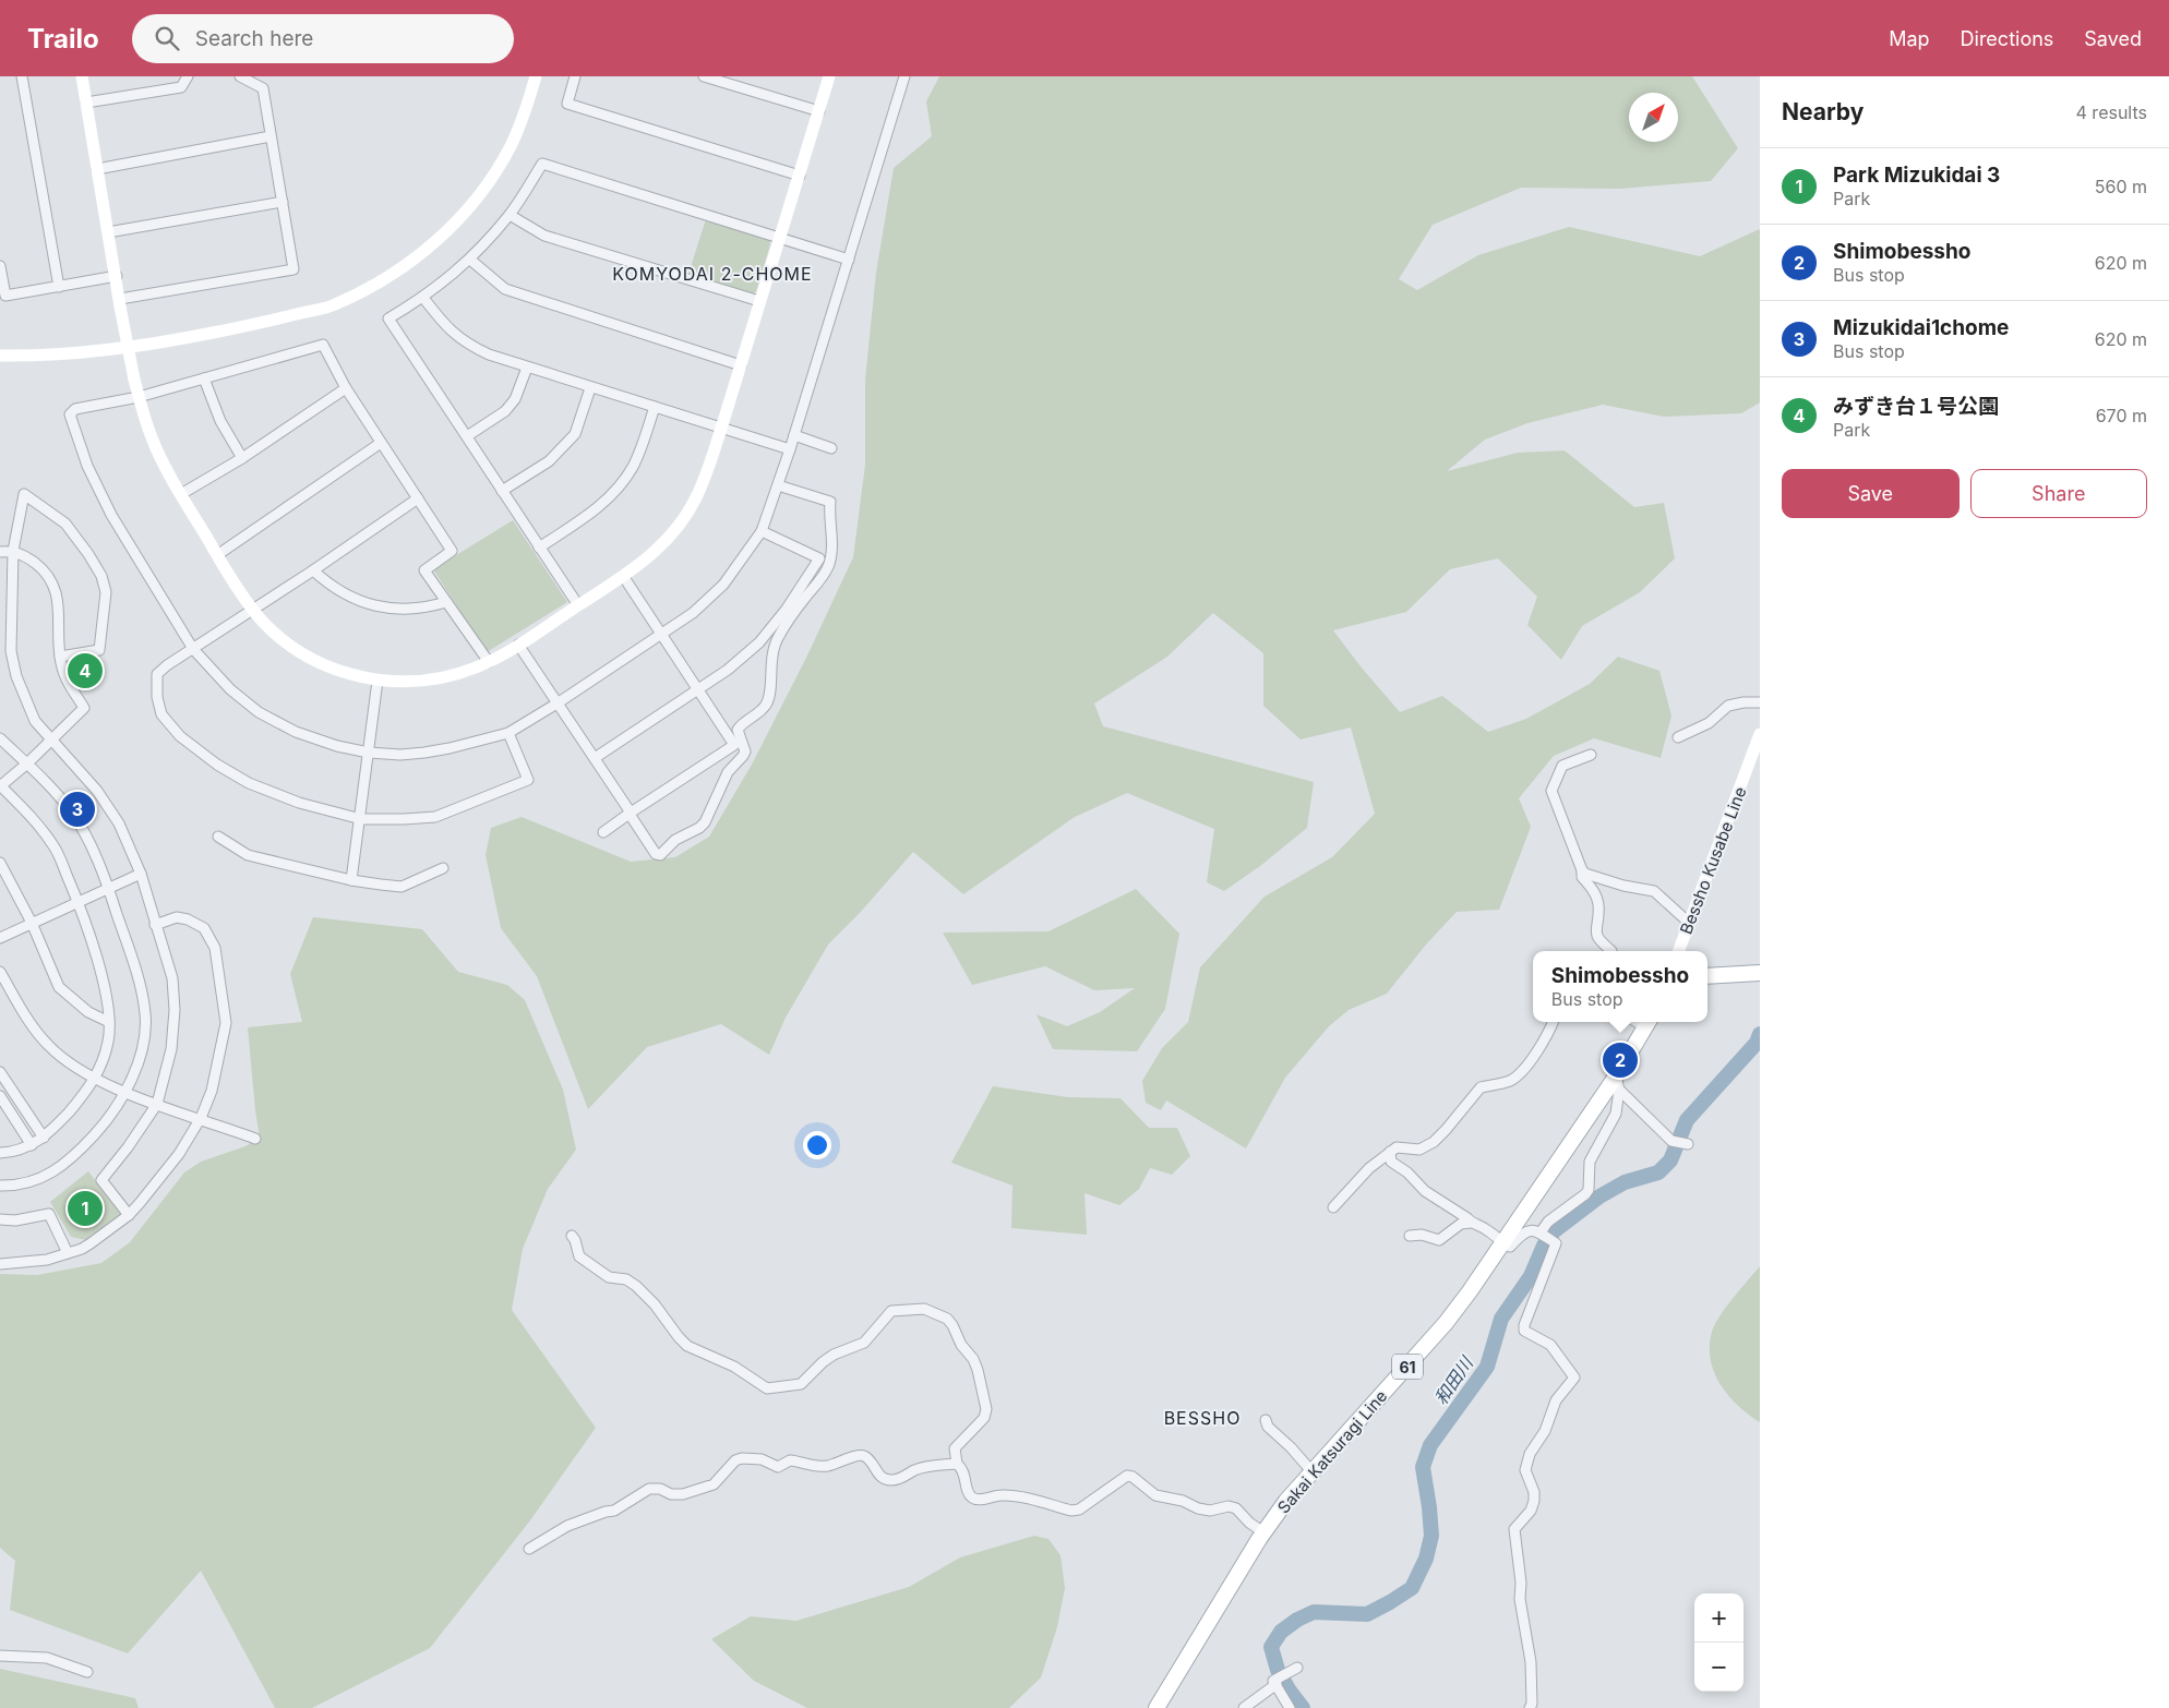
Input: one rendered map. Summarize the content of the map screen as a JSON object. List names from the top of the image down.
{
  "streets": {
    "main road": ["61", "Sakai Katsuragi Line"],
    "street": ["Bessho Kusabe Line"]
  },
  "districts": ["KOMYODAI 2-CHOME", "BESSHO"],
  "water": ["和田川"],
  "north": "top right",
  "page": {
    "header": "Trailo",
    "search": "Search here",
    "nav": ["Map", "Directions", "Saved"],
    "heading": ["Nearby", "4 results"],
    "list": [
      {
        "mark": "1",
        "name": "Park Mizukidai 3",
        "note": "Park",
        "value": "560 m"
      },
      {
        "mark": "2",
        "name": "Shimobessho",
        "note": "Bus stop",
        "value": "620 m"
      },
      {
        "mark": "3",
        "name": "Mizukidai1chome",
        "note": "Bus stop",
        "value": "620 m"
      },
      {
        "mark": "4",
        "name": "みずき台１号公園",
        "note": "Park",
        "value": "670 m"
      }
    ],
    "buttons": ["Save", "Share"],
    "pins": [
      "4",
      "3",
      "2",
      "1"
    ],
    "popup": ["Shimobessho", "Bus stop"],
    "map_buttons": ["+", "−"]
  }
}
